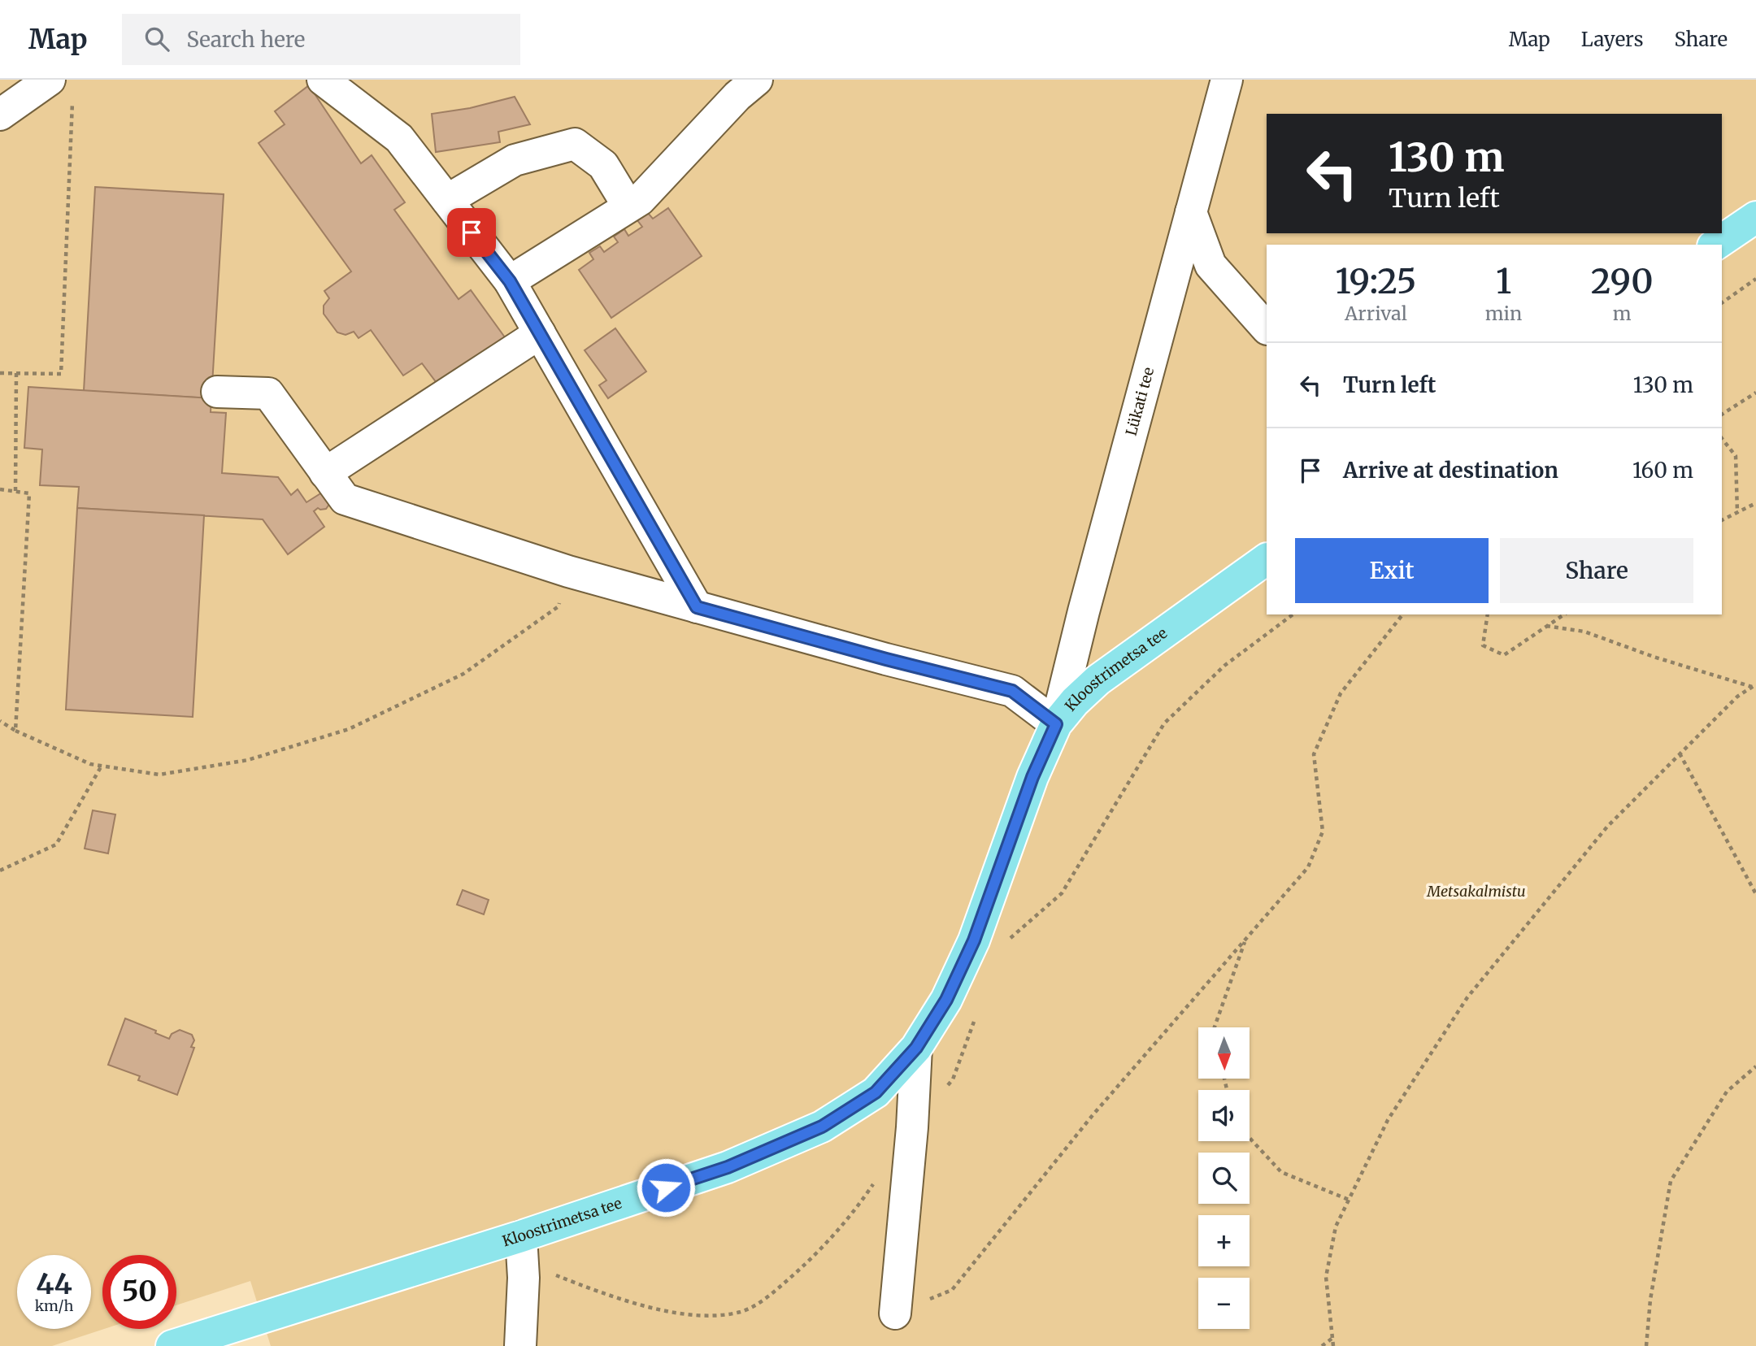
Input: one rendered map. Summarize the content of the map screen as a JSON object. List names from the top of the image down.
{
  "streets": {
    "main road": ["Kloostrimetsa tee"],
    "street": ["Lükati tee"]
  },
  "crossings": [
    ["Lükati tee", "Kloostrimetsa tee"]
  ],
  "parks": ["Metsakalmistu"],
  "north": "bottom",
  "page": {
    "header": "Map",
    "search": "Search here",
    "nav": ["Map", "Layers", "Share"],
    "turn": ["130 m", "Turn left"],
    "eta": [
      "19:25",
      "Arrival",
      "1",
      "min",
      "290",
      "m"
    ],
    "list": [
      {
        "name": "Turn left",
        "value": "130 m"
      },
      {
        "name": "Arrive at destination",
        "value": "160 m"
      }
    ],
    "buttons": ["Exit", "Share"],
    "map_buttons": ["+", "−"],
    "speed": "44 km/h",
    "limit": "50"
  }
}
